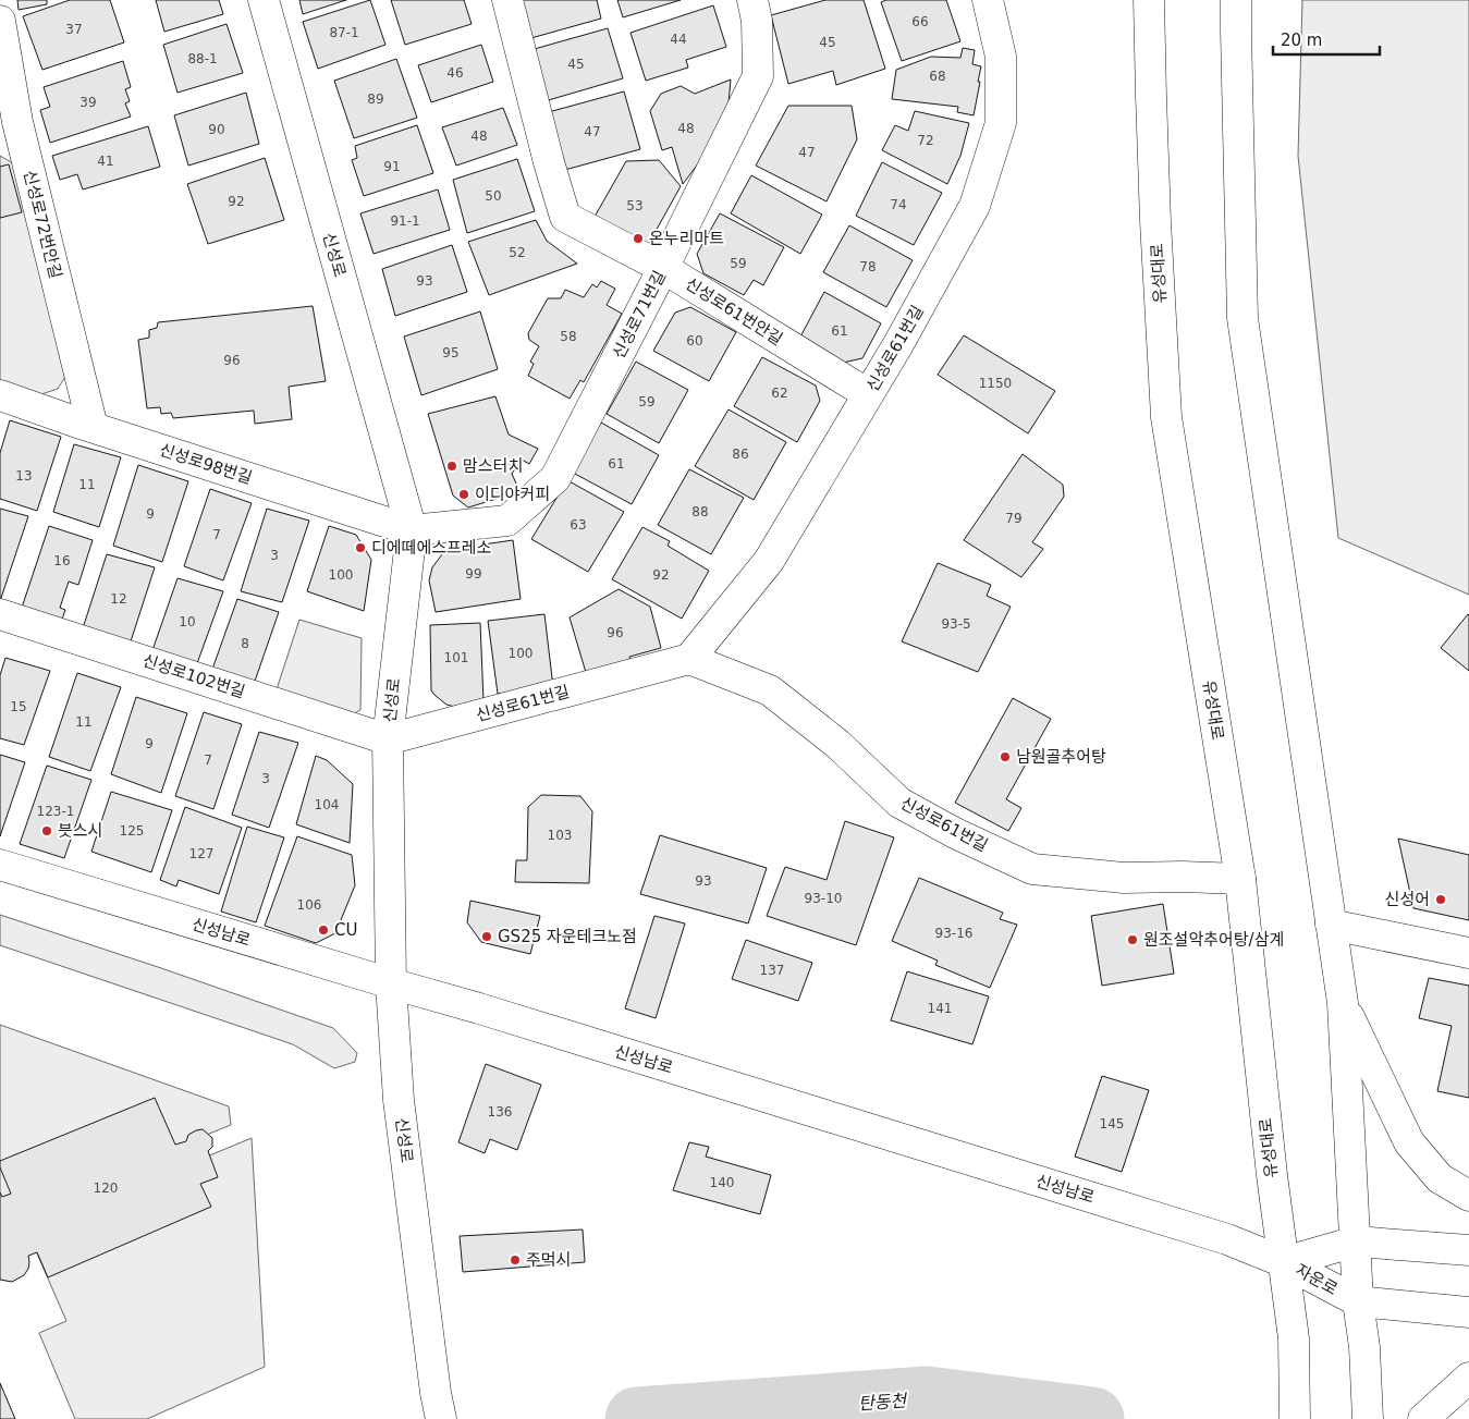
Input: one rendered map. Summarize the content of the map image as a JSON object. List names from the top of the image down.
{
  "streets": {
    "street": [
      "신성로72번안길",
      "신성로",
      "유성대로",
      "신성로61번안길",
      "신성로71번길",
      "신성로61번길",
      "신성로98번길",
      "신성로102번길",
      "신성남로",
      "자운로"
    ]
  },
  "crossings": [
    ["신성로72번안길", "신성로98번길"],
    ["신성로", "신성로71번길"],
    ["신성로", "신성로61번길"],
    ["신성로", "신성로98번길"],
    ["신성로", "신성로102번길"],
    ["신성로", "신성남로"],
    ["유성대로", "신성로61번길"],
    ["유성대로", "신성남로"],
    ["유성대로", "자운로"],
    ["신성로61번안길", "신성로71번길"],
    ["신성로61번안길", "신성로61번길"],
    ["신성로71번길", "신성로98번길"],
    ["신성로61번길", "신성로102번길"],
    ["신성남로", "자운로"]
  ],
  "water": ["탄동천"],
  "places": [
    "온누리마트",
    "맘스터치",
    "이디야커피",
    "디에떼에스프레소",
    "남원골추어탕",
    "븟스시",
    "신성어",
    "CU",
    "GS25 자운테크노점",
    "원조설악추어탕/삼계",
    "주먹시"
  ],
  "house_numbers": [
    "66",
    "37",
    "87-1",
    "44",
    "45",
    "88-1",
    "45",
    "46",
    "68",
    "89",
    "39",
    "48",
    "90",
    "47",
    "48",
    "72",
    "47",
    "41",
    "91",
    "50",
    "92",
    "74",
    "53",
    "91-1",
    "52",
    "59",
    "78",
    "93",
    "61",
    "58",
    "60",
    "95",
    "96",
    "1150",
    "62",
    "59",
    "86",
    "61",
    "13",
    "11",
    "88",
    "9",
    "79",
    "63",
    "7",
    "3",
    "16",
    "99",
    "100",
    "92",
    "12",
    "10",
    "93-5",
    "96",
    "8",
    "100",
    "101",
    "15",
    "11",
    "9",
    "7",
    "3",
    "104",
    "123-1",
    "125",
    "103",
    "127",
    "93",
    "93-10",
    "106",
    "93-16",
    "137",
    "141",
    "136",
    "145",
    "140",
    "120"
  ],
  "scale_bar": "20 m"
}
